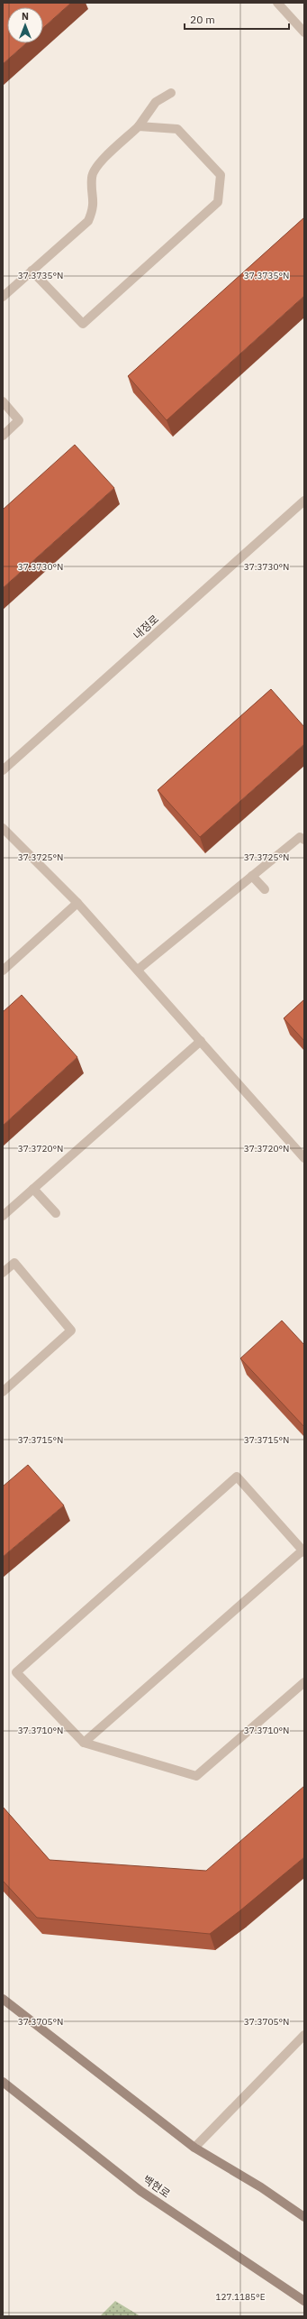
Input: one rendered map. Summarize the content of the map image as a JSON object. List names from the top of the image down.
{
  "streets": {
    "main road": ["백현로"],
    "street": ["내정로"]
  },
  "scale_bar": "20 m",
  "north": "top",
  "coordinates": [
    "37.3735°N",
    "37.3730°N",
    "37.3725°N",
    "37.3720°N",
    "37.3715°N",
    "37.3710°N",
    "37.3705°N",
    "127.1185°E"
  ]
}
